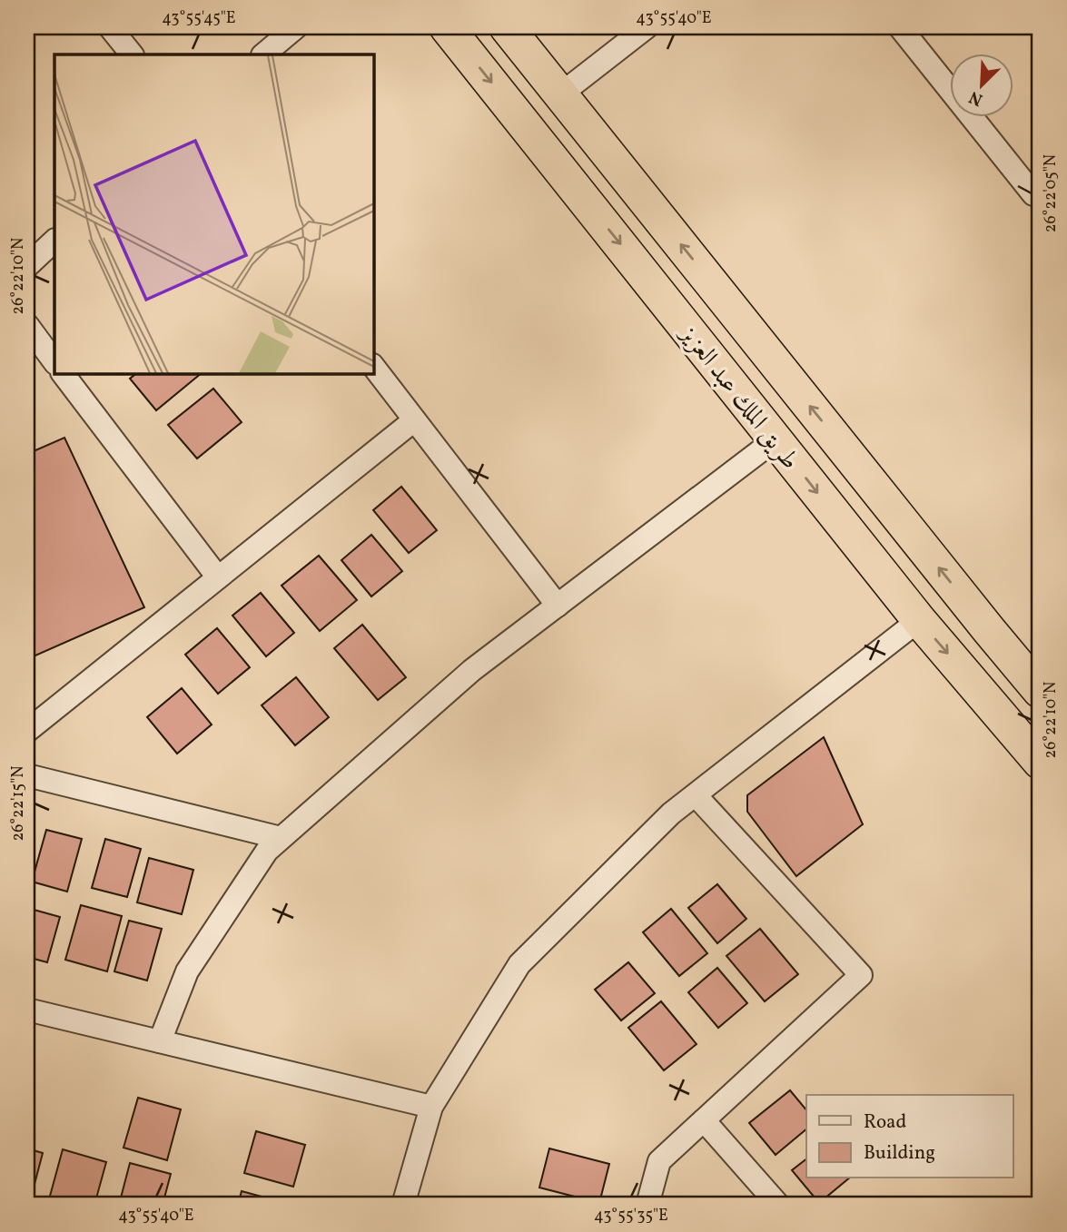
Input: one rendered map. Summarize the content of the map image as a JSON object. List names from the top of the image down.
{
  "streets": {
    "highway": ["طريق الملك عبد العزيز"]
  },
  "legend": ["Road", "Building"],
  "north": "bottom left",
  "coordinates": [
    "43°55'45\"E",
    "43°55'40\"E",
    "26°22'05\"N",
    "26°22'10\"N",
    "26°22'15\"N",
    "43°55'35\"E"
  ]
}
